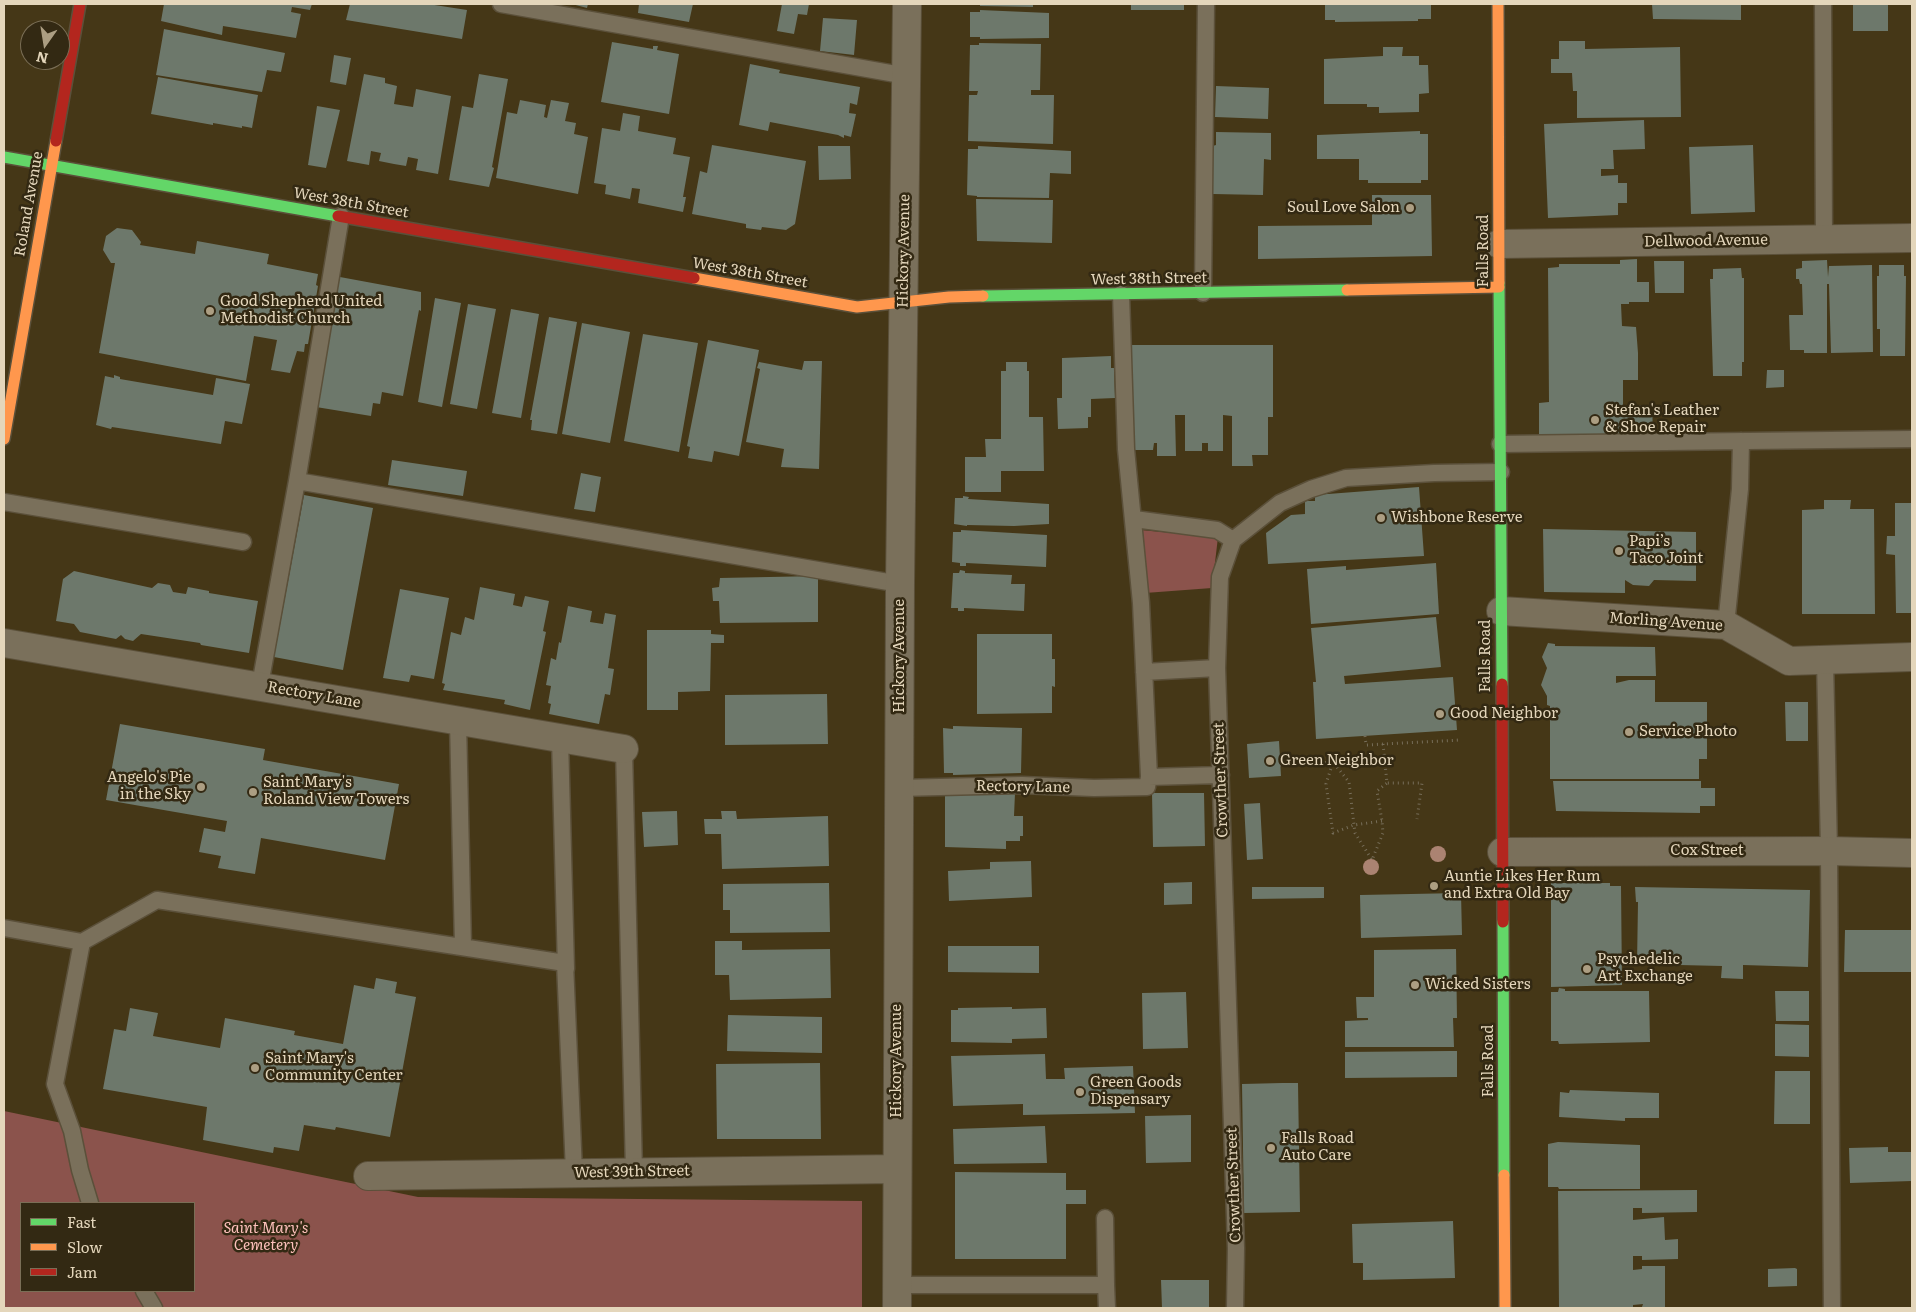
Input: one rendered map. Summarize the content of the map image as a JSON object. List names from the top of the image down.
{
  "streets": {
    "street": [
      "West 38th Street",
      "Roland Avenue",
      "Dellwood Avenue",
      "Hickory Avenue",
      "Falls Road",
      "Morling Avenue",
      "Rectory Lane",
      "Cox Street",
      "West 39th Street"
    ],
    "lane": ["Crowther Street"]
  },
  "crossings": [
    ["West 38th Street", "Roland Avenue"],
    ["West 38th Street", "Hickory Avenue"],
    ["West 38th Street", "Falls Road"],
    ["Dellwood Avenue", "Falls Road"],
    ["Hickory Avenue", "Rectory Lane"],
    ["Hickory Avenue", "West 39th Street"],
    ["Falls Road", "Morling Avenue"],
    ["Falls Road", "Cox Street"],
    ["Rectory Lane", "Crowther Street"]
  ],
  "parks": ["Saint Mary's Cemetery"],
  "places": [
    "Soul Love Salon",
    "Good Shepherd United Methodist Church",
    "Stefan's Leather & Shoe Repair",
    "Wishbone Reserve",
    "Papi’s Taco Joint",
    "Good Neighbor",
    "Service Photo",
    "Green Neighbor",
    "Angelo's Pie in the Sky",
    "Saint Mary's Roland View Towers",
    "Auntie Likes Her Rum and Extra Old Bay",
    "Psychedelic Art Exchange",
    "Wicked Sisters",
    "Saint Mary's Community Center",
    "Green Goods Dispensary",
    "Falls Road Auto Care"
  ],
  "legend": ["Fast", "Slow", "Jam"],
  "north": "bottom"
}
